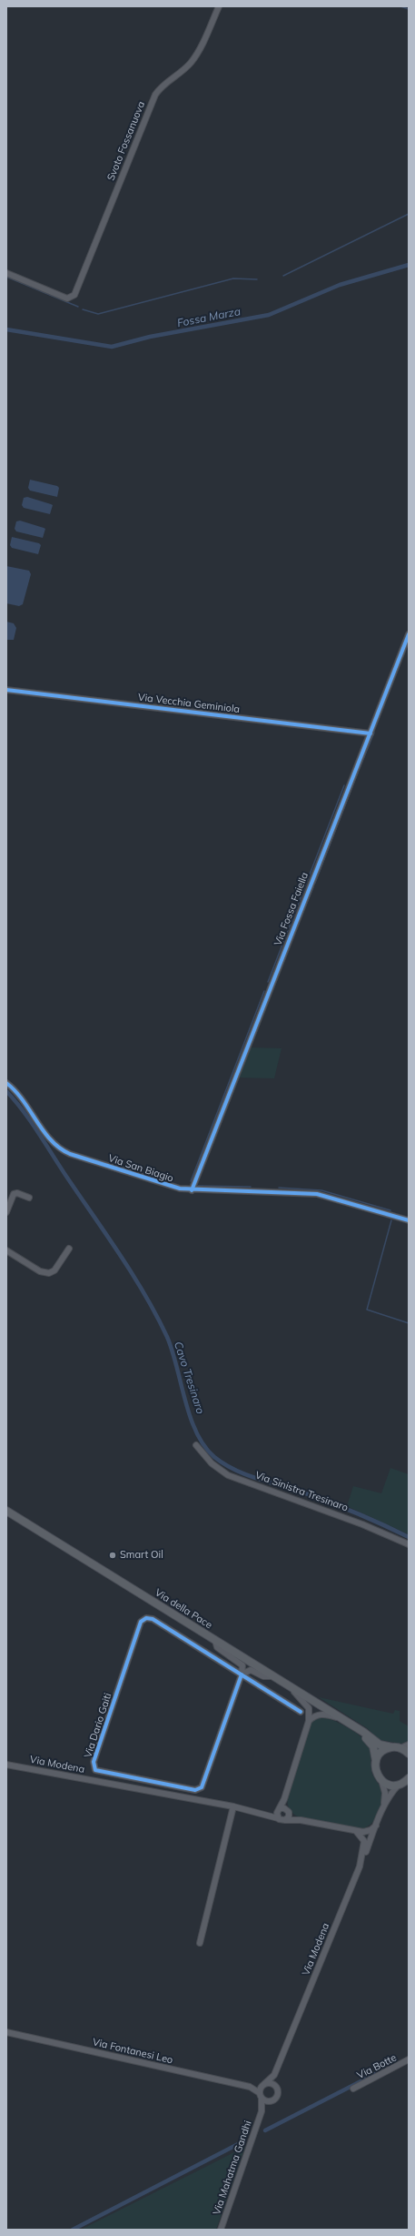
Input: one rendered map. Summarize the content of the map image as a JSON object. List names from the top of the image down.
{
  "streets": {
    "main road": ["Via della Pace"],
    "street": [
      "Svoto Fossanuova",
      "Via Vecchia Geminiola",
      "Via Fossa Faiella",
      "Via San Biagio",
      "Via Sinistra Tresinaro",
      "Via Dario Gaiti",
      "Via Modena",
      "Via Fontanesi Leo",
      "Via Botte",
      "Via Mahatma Gandhi"
    ]
  },
  "crossings": [
    ["Via Vecchia Geminiola", "Via Fossa Faiella"],
    ["Via Fossa Faiella", "Via San Biagio"],
    ["Via della Pace", "Via Modena"]
  ],
  "water": ["Fossa Marza", "Cavo Tresinaro"],
  "places": ["Smart Oil"]
}
